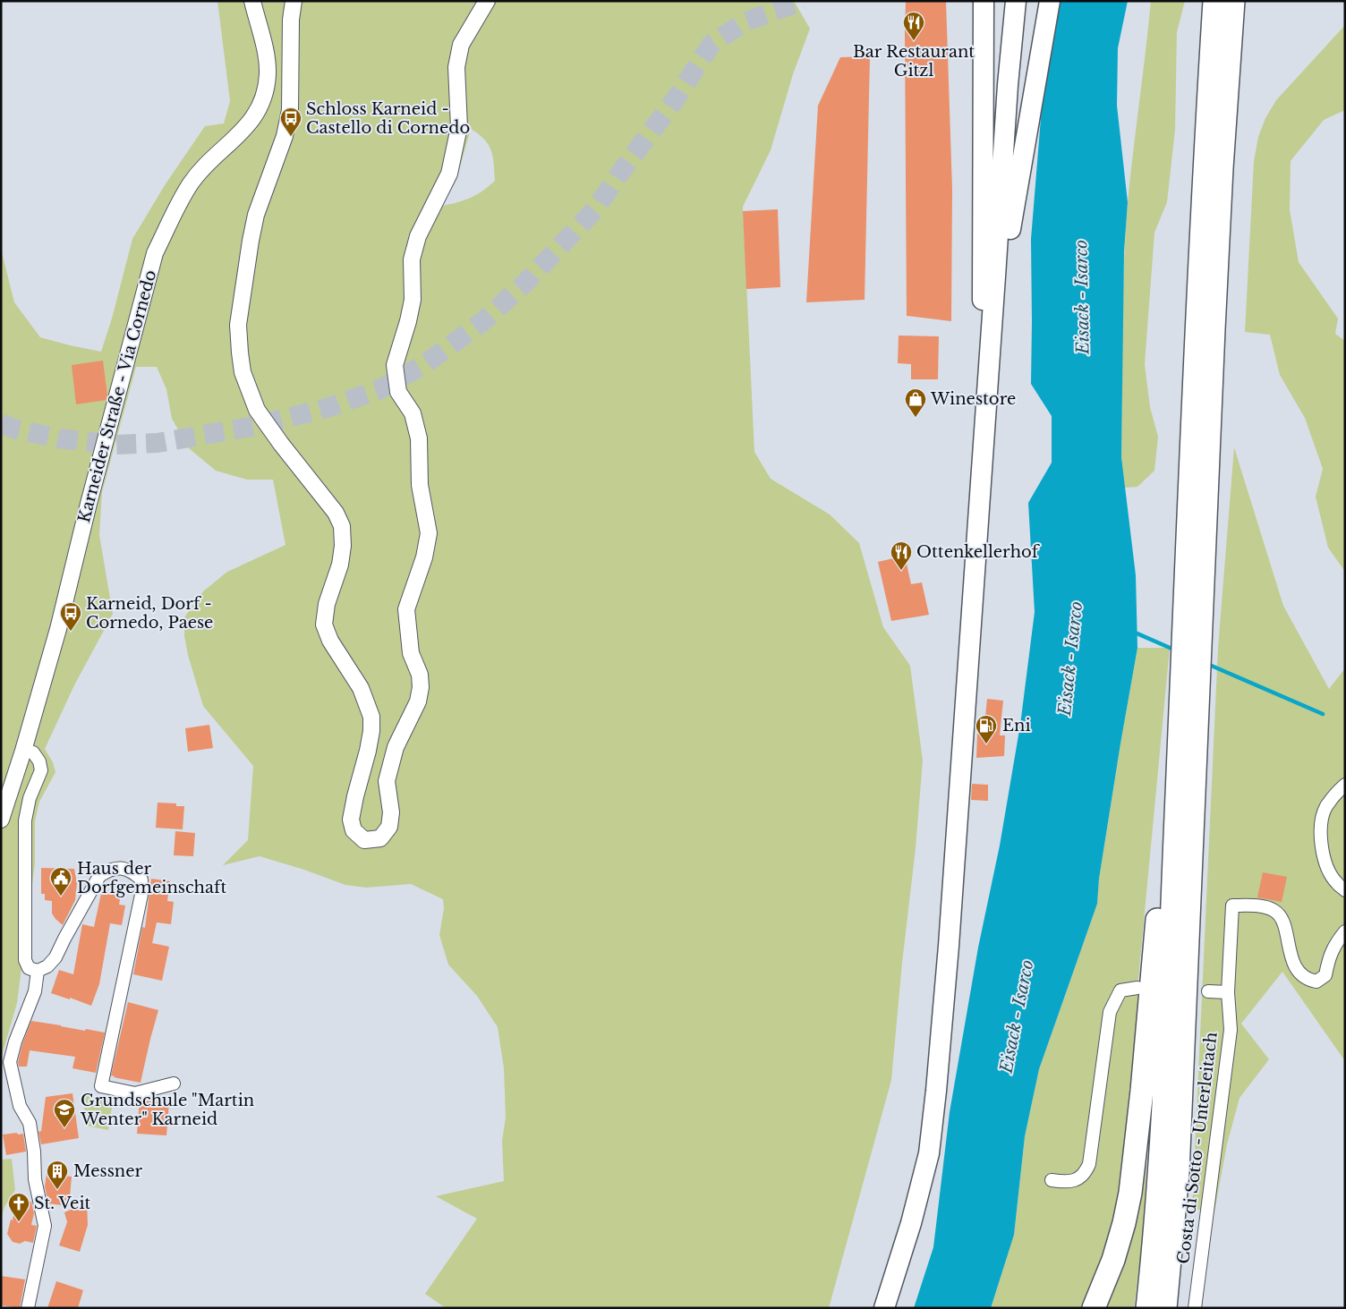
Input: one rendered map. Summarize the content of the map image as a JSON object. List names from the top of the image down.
{
  "streets": {
    "street": ["Karneider Straße - Via Cornedo", "Costa di Sotto - Unterleitach"]
  },
  "water": ["Eisack - Isarco"],
  "places": {
    "restaurant": ["Bar Restaurant Gitzl", "Ottenkellerhof"],
    "bus stop": ["Schloss Karneid - Castello di Cornedo", "Karneid, Dorf - Cornedo, Paese"],
    "shop": ["Winestore"],
    "fuel station": ["Eni"],
    "public building": ["Haus der Dorfgemeinschaft"],
    "school or university": ["Grundschule \"Martin Wenter\" Karneid"],
    "building": ["Messner"],
    "church": ["St. Veit"]
  }
}
